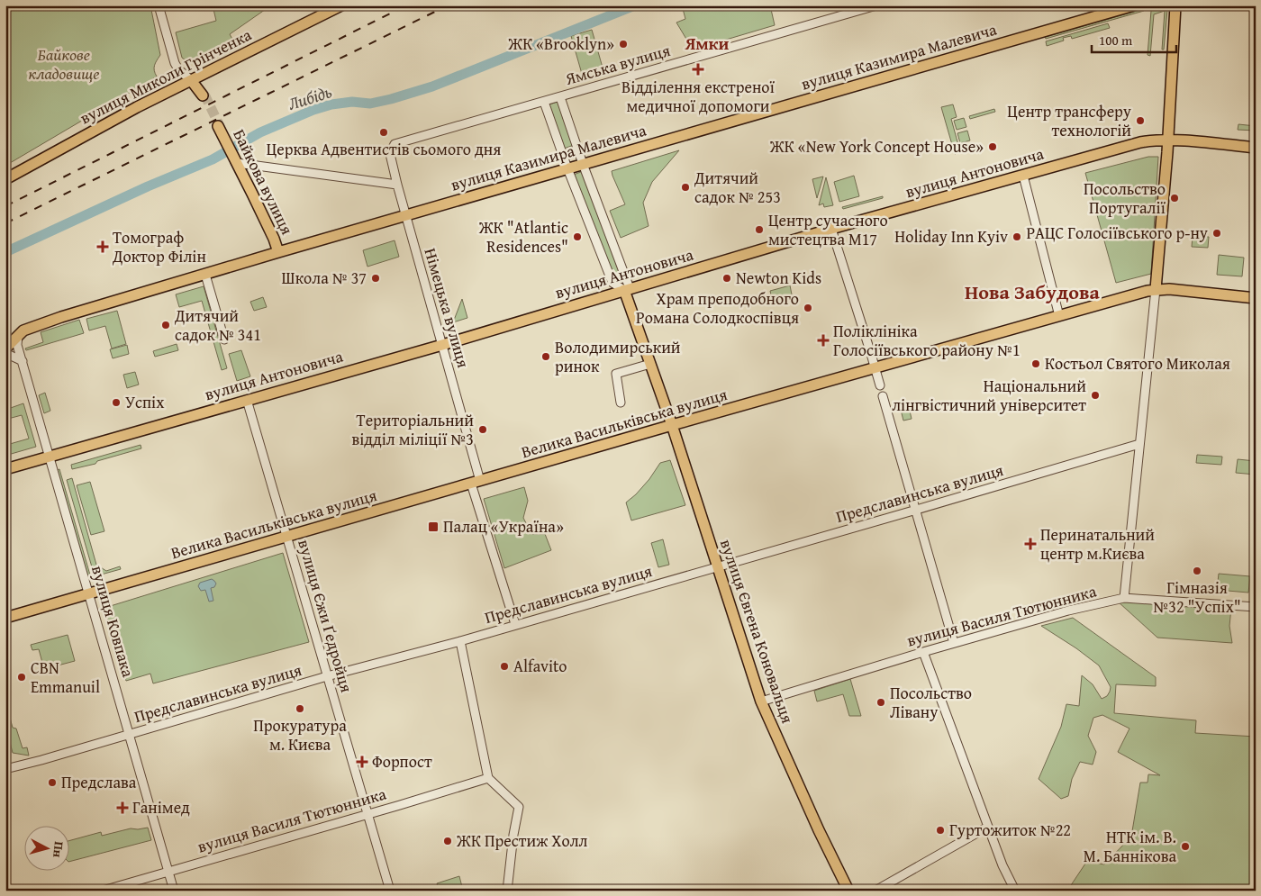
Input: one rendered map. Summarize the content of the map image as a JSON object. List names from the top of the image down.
{
  "streets": {
    "main road": [
      "вулиця Казимира Малевича",
      "вулиця Миколи Грінченка",
      "вулиця Антоновича",
      "Байкова вулиця",
      "Велика Васильківська вулиця",
      "вулиця Євгена Коновальця"
    ],
    "street": [
      "Ямська вулиця",
      "Німецька вулиця",
      "Предславинська вулиця",
      "вулиця Єжи Ґедройця",
      "вулиця Василя Тютюнника",
      "вулиця Ковпака"
    ]
  },
  "crossings": [
    ["вулиця Казимира Малевича", "Байкова вулиця"],
    ["вулиця Казимира Малевича", "Німецька вулиця"],
    ["вулиця Казимира Малевича", "вулиця Ковпака"],
    ["Ямська вулиця", "Німецька вулиця"],
    ["вулиця Антоновича", "Німецька вулиця"],
    ["вулиця Антоновича", "вулиця Єжи Ґедройця"],
    ["вулиця Антоновича", "вулиця Ковпака"],
    ["вулиця Антоновича", "вулиця Євгена Коновальця"],
    ["Німецька вулиця", "Велика Васильківська вулиця"],
    ["Німецька вулиця", "Предславинська вулиця"],
    ["Велика Васильківська вулиця", "вулиця Єжи Ґедройця"],
    ["Велика Васильківська вулиця", "вулиця Ковпака"],
    ["Велика Васильківська вулиця", "вулиця Євгена Коновальця"],
    ["Предславинська вулиця", "вулиця Єжи Ґедройця"],
    ["Предславинська вулиця", "вулиця Ковпака"],
    ["Предславинська вулиця", "вулиця Євгена Коновальця"],
    ["вулиця Єжи Ґедройця", "вулиця Василя Тютюнника"],
    ["вулиця Василя Тютюнника", "вулиця Ковпака"],
    ["вулиця Василя Тютюнника", "вулиця Євгена Коновальця"]
  ],
  "districts": ["Ямки", "Нова Забудова"],
  "water": ["Либідь"],
  "parks": ["Байкове кладовище"],
  "places": {
    "other": [
      "ЖК «Brooklyn»",
      "Центр трансферу технологій",
      "Церква Адвентистів сьомого дня",
      "ЖК «New York Concept House»",
      "Дитячий садок № 253",
      "Посольство Португалії",
      "Центр сучасного мистецтва M17",
      "РАЦС Голосіївського р-ну",
      "ЖК \"Atlantic Residences\"",
      "Holiday Inn Kyiv",
      "Школа № 37",
      "Newton Kids",
      "Храм преподобного Романа Солодкоспівця",
      "Дитячий садок № 341",
      "Володимирський ринок",
      "Костьол Святого Миколая",
      "Національний лінгвістичний університет",
      "Успіх",
      "Територіальний відділ міліції №3",
      "Гімназія №32 \"Успіх\"",
      "Alfavito",
      "CBN Emmanuil",
      "Посольство Лівану",
      "Прокуратура м. Києва",
      "Предслава",
      "Гуртожиток №22",
      "ЖК Престиж Холл",
      "НТК ім. В. М. Баннікова"
    ],
    "health": [
      "Відділення екстреної медичної допомоги",
      "Томограф Доктор Філін",
      "Поліклініка Голосіївського району №1",
      "Перинатальний центр м.Києва",
      "Форпост",
      "Ганімед"
    ],
    "transit": ["Палац «Україна»"]
  },
  "scale_bar": "100 m",
  "north": "right"
}
